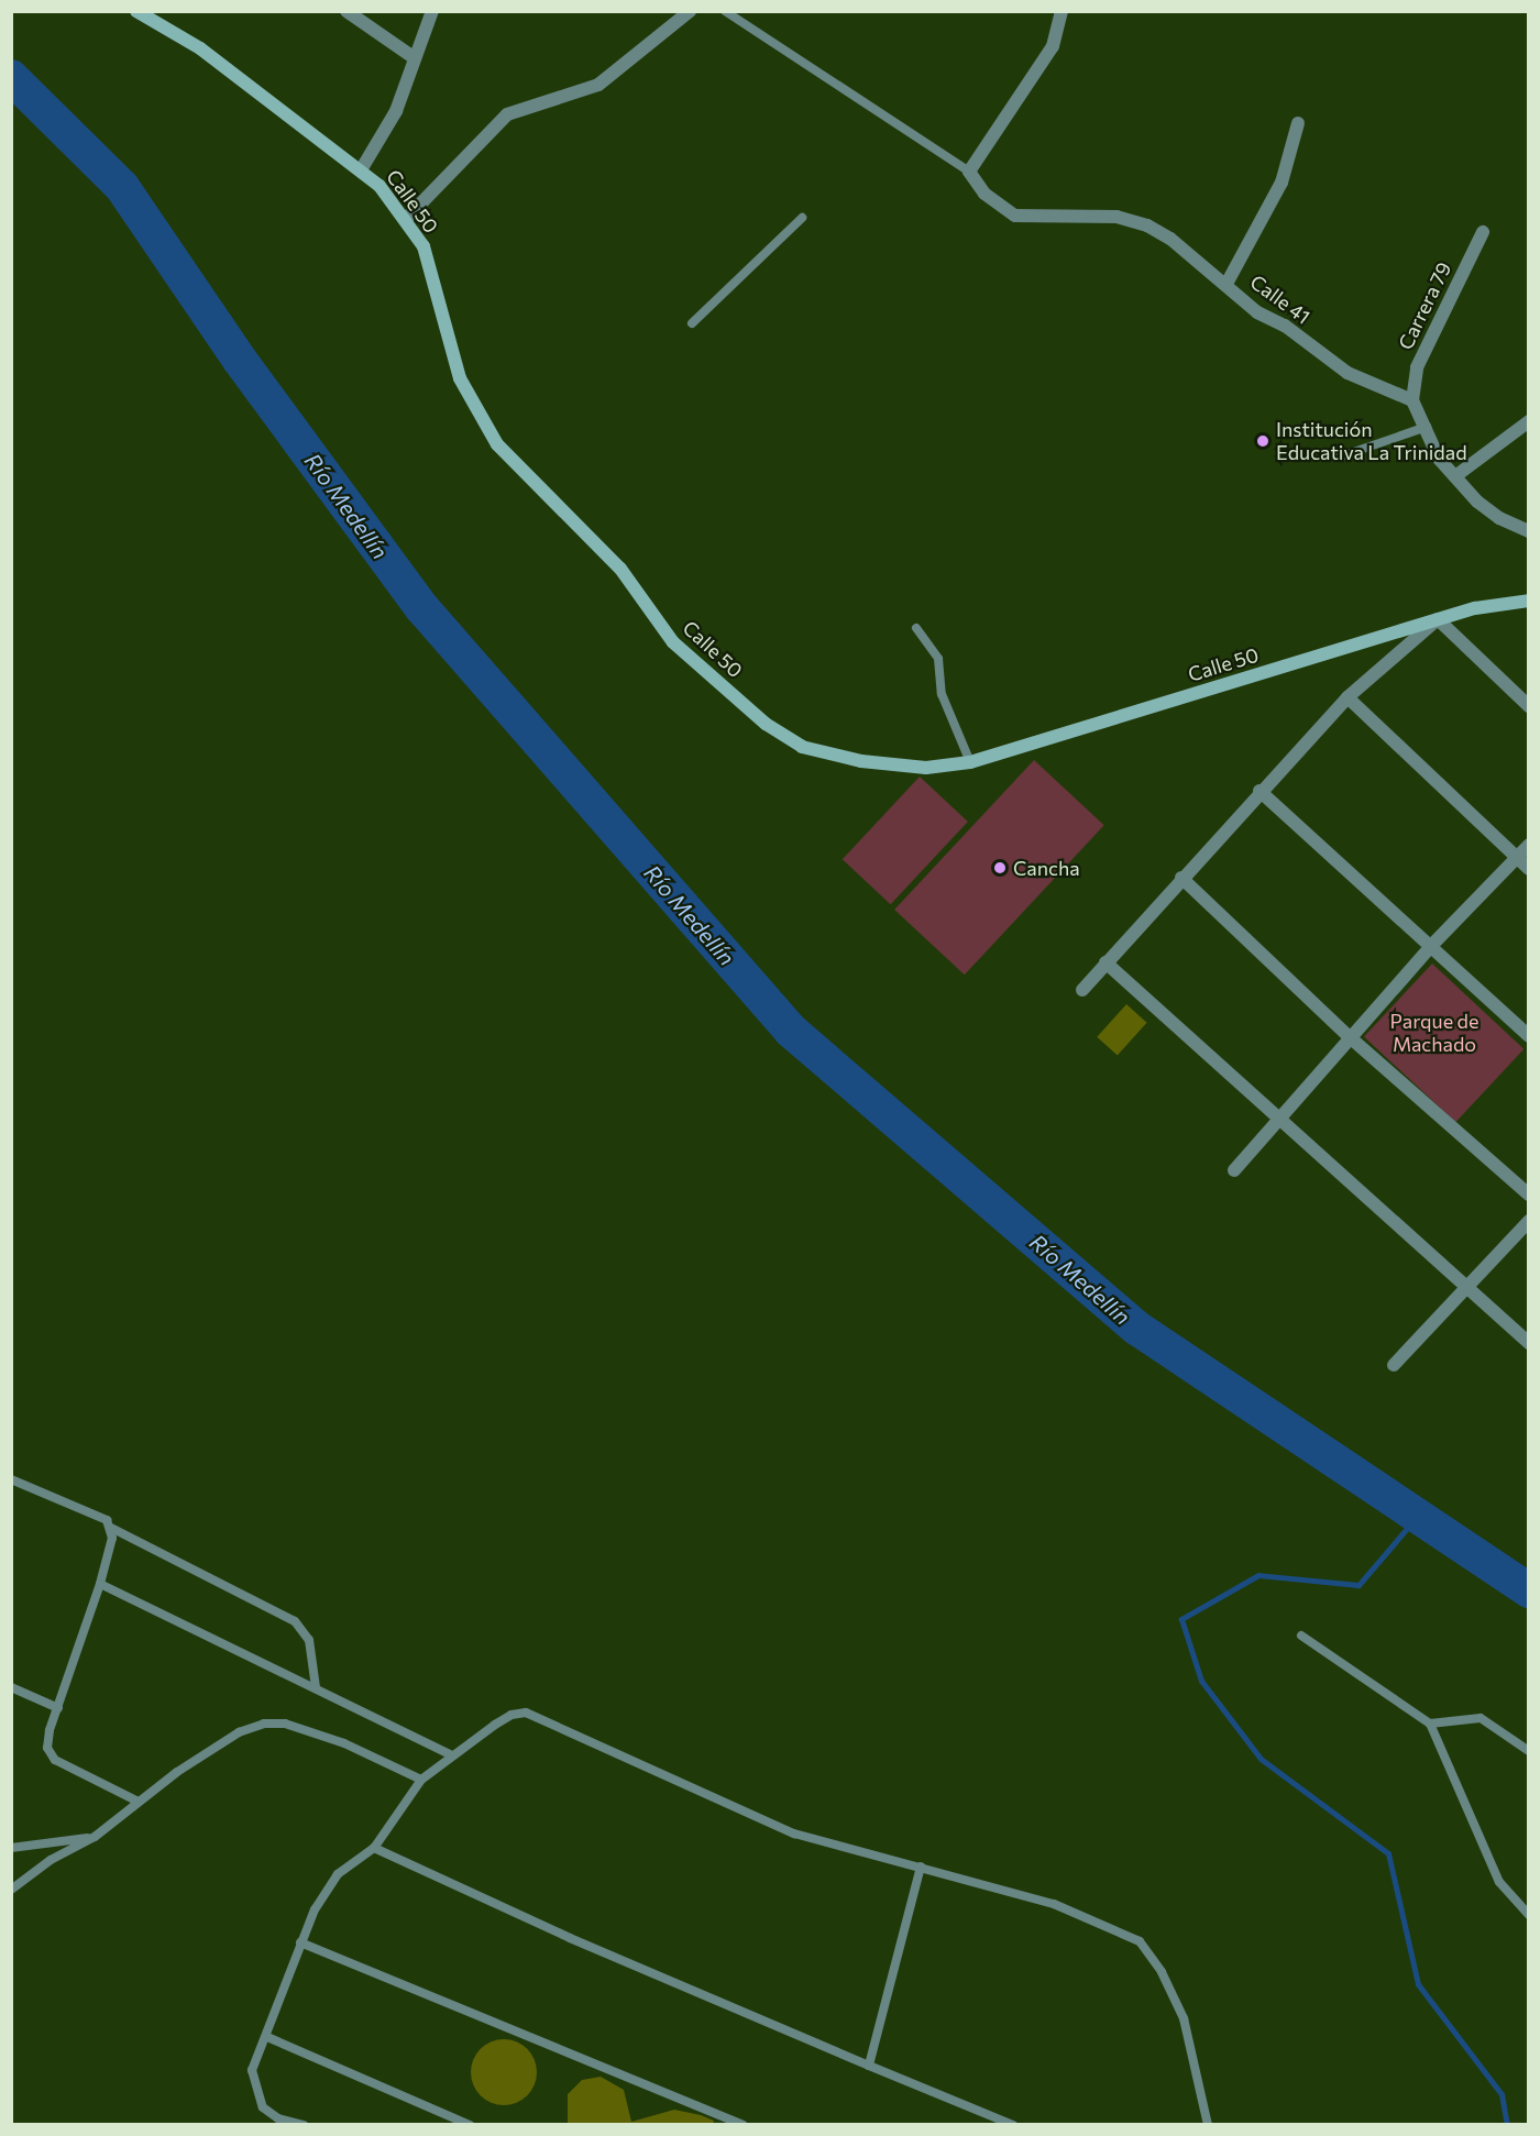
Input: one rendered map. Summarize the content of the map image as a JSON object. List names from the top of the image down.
{
  "streets": {
    "main road": ["Calle 50"],
    "street": ["Calle 41", "Carrera 79"]
  },
  "crossings": [
    ["Calle 41", "Carrera 79"]
  ],
  "water": ["Río Medellín"],
  "parks": ["Parque de Machado"],
  "places": ["Institución Educativa La Trinidad", "Cancha"]
}
